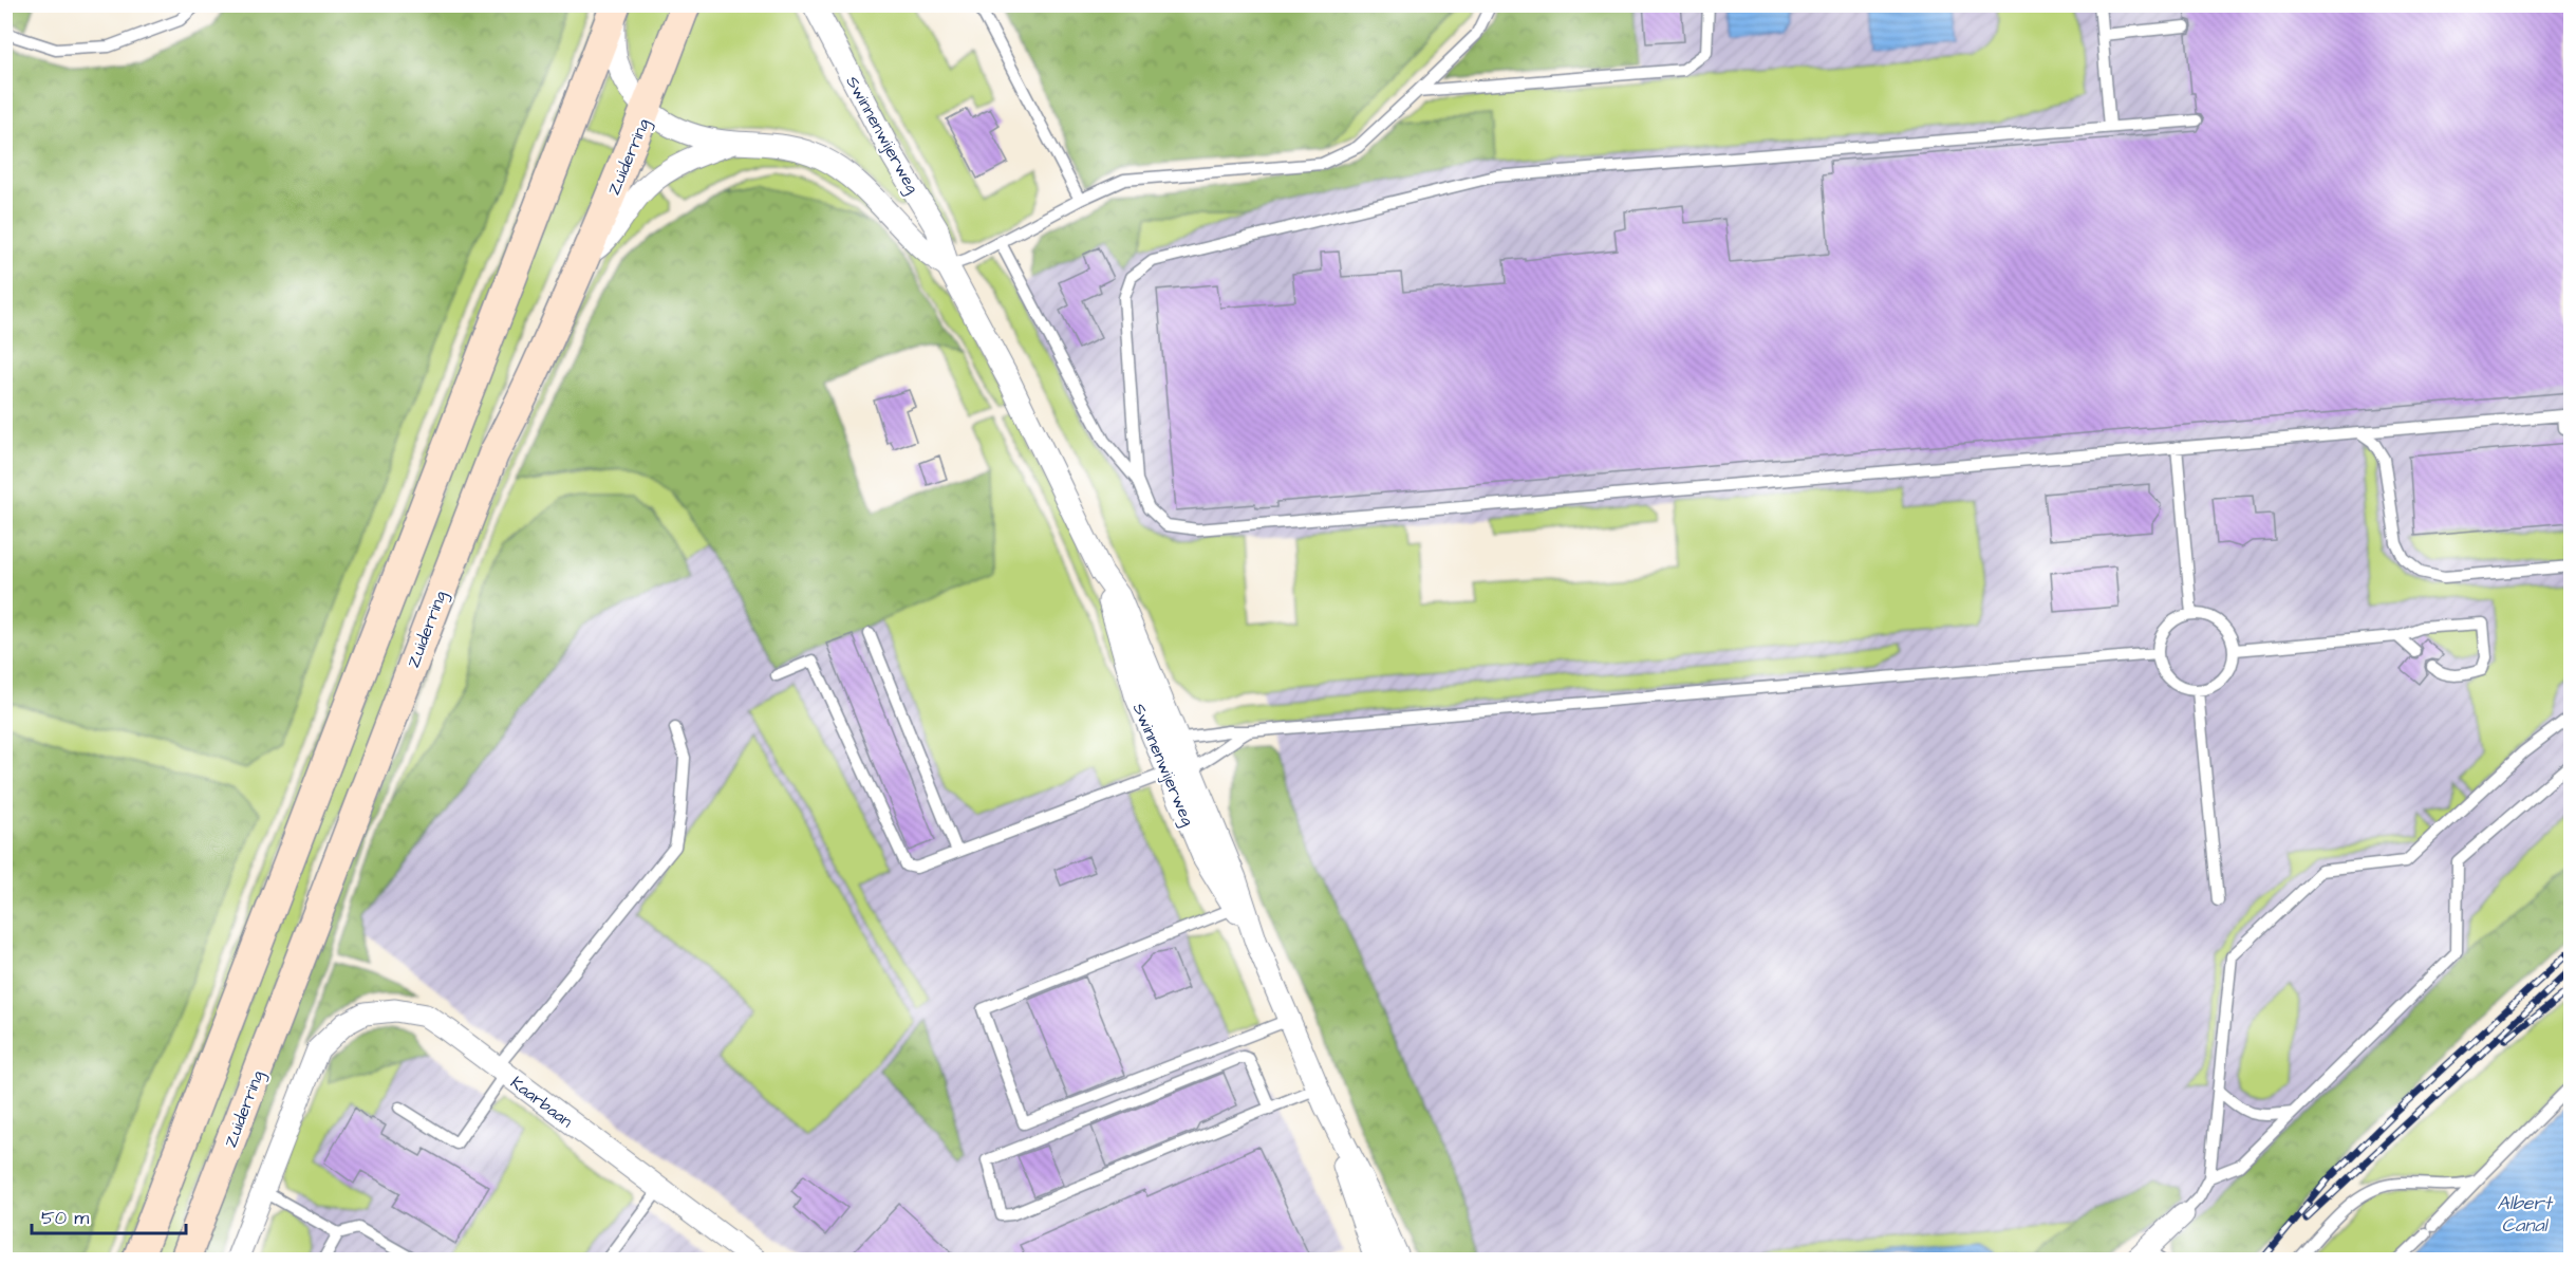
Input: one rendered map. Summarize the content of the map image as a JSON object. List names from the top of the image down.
{
  "streets": {
    "main road": ["Zuiderring"],
    "street": ["Swinnenwijerweg", "Kaarbaan"]
  },
  "crossings": [
    ["Swinnenwijerweg", "Zuiderring"]
  ],
  "water": ["Albert Canal"],
  "scale_bar": "50 m"
}
